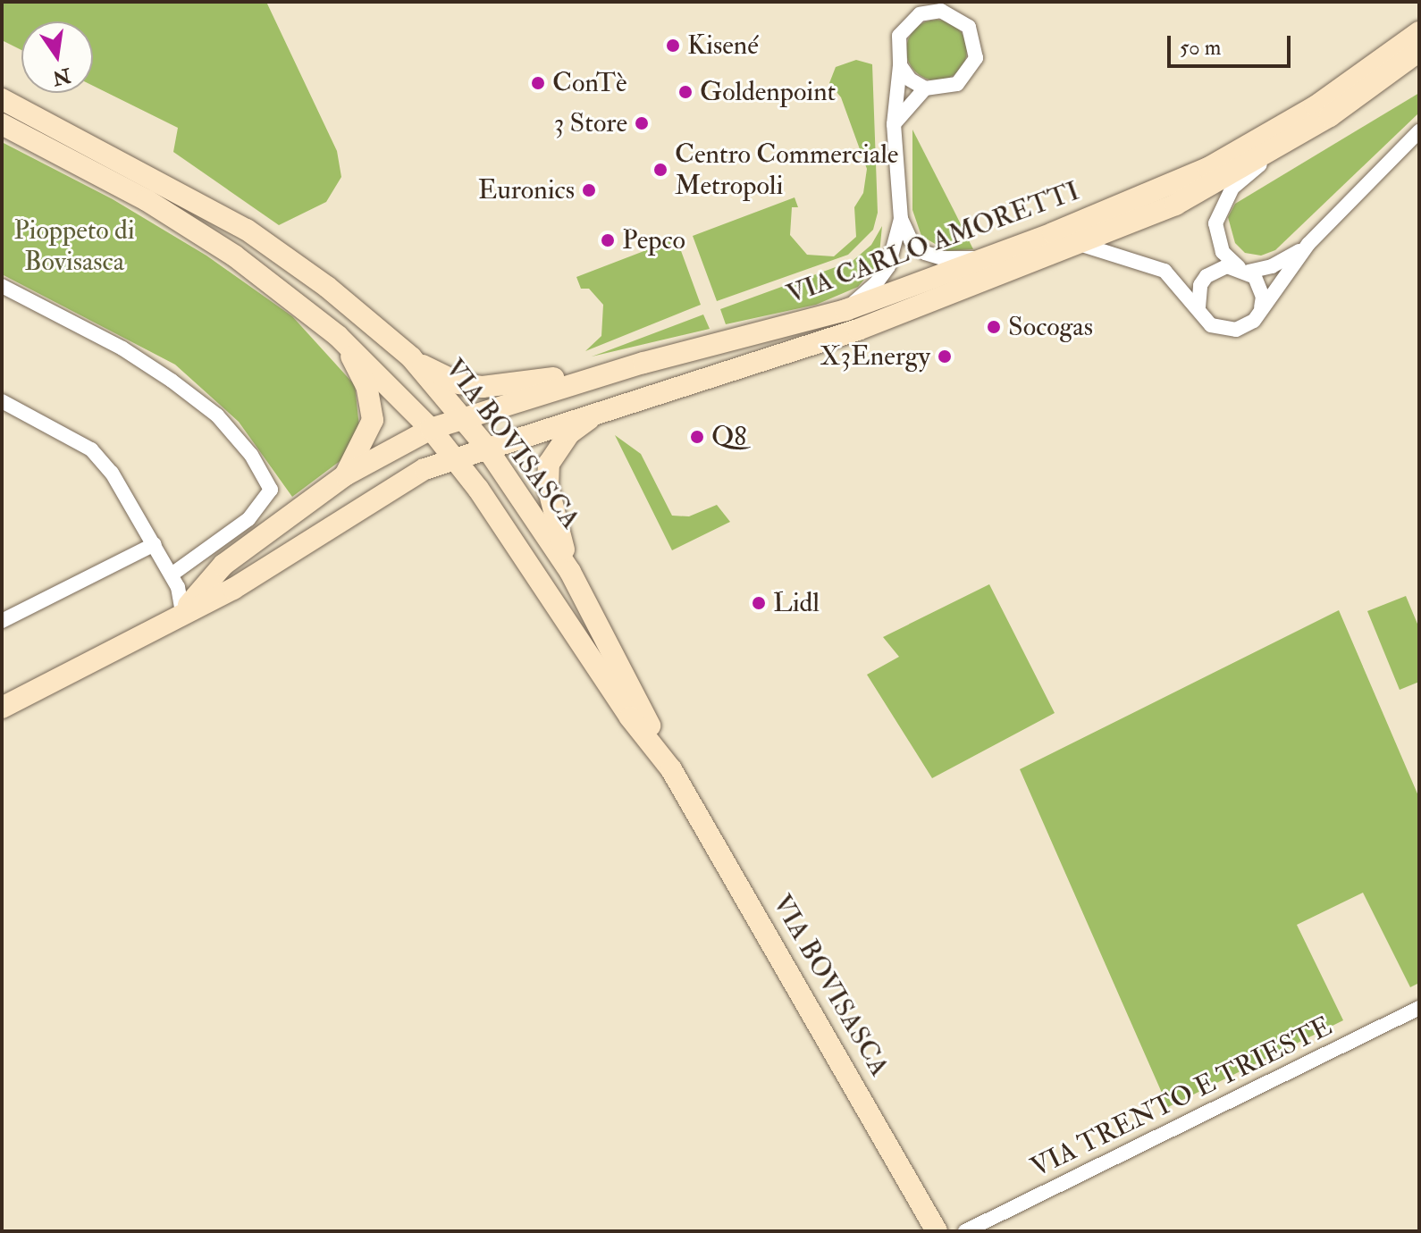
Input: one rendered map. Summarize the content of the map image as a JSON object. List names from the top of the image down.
{
  "streets": {
    "street": ["VIA CARLO AMORETTI", "VIA BOVISASCA", "VIA TRENTO E TRIESTE"]
  },
  "crossings": [
    ["VIA CARLO AMORETTI", "VIA BOVISASCA"]
  ],
  "parks": ["Pioppeto di Bovisasca"],
  "places": [
    "Kisené",
    "ConTè",
    "Goldenpoint",
    "3 Store",
    "Centro Commerciale Metropoli",
    "Euronics",
    "Pepco",
    "Socogas",
    "X3Energy",
    "Q8",
    "Lidl"
  ],
  "scale_bar": "50 m",
  "north": "bottom"
}
